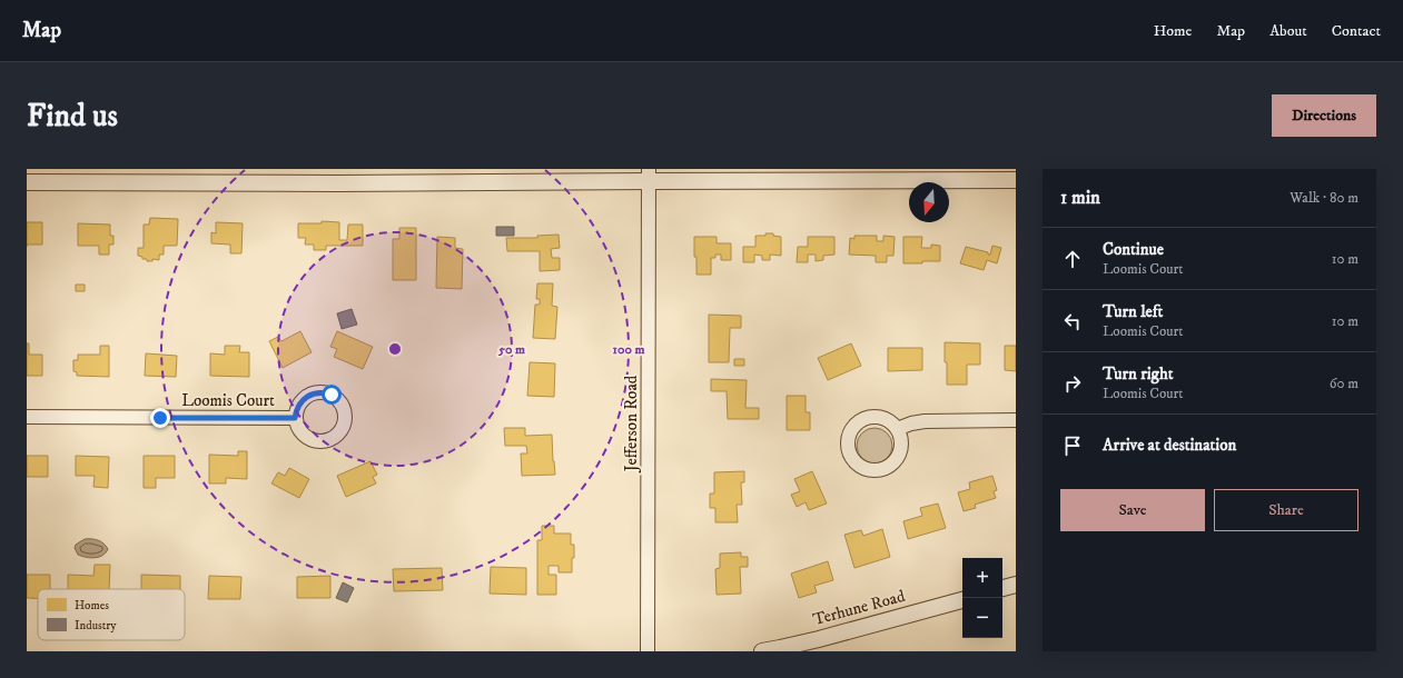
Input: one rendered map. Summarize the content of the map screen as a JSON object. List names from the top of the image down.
{
  "streets": {
    "street": ["Loomis Court", "Jefferson Road", "Terhune Road"]
  },
  "legend": ["Homes", "Industry"],
  "north": "bottom",
  "page": {
    "header": "Map",
    "nav": [
      "Home",
      "Map",
      "About",
      "Contact"
    ],
    "buttons": [
      "Directions",
      ["Save", "Share"]
    ],
    "title": "Find us",
    "heading": ["1 min", "Walk · 80 m"],
    "list": [
      ["Continue", "Loomis Court", "10 m"],
      ["Turn left", "Loomis Court", "10 m"],
      ["Turn right", "Loomis Court", "60 m"],
      "Arrive at destination"
    ],
    "map_buttons": ["+", "−"]
  },
  "rings": ["50 m", "100 m"]
}
